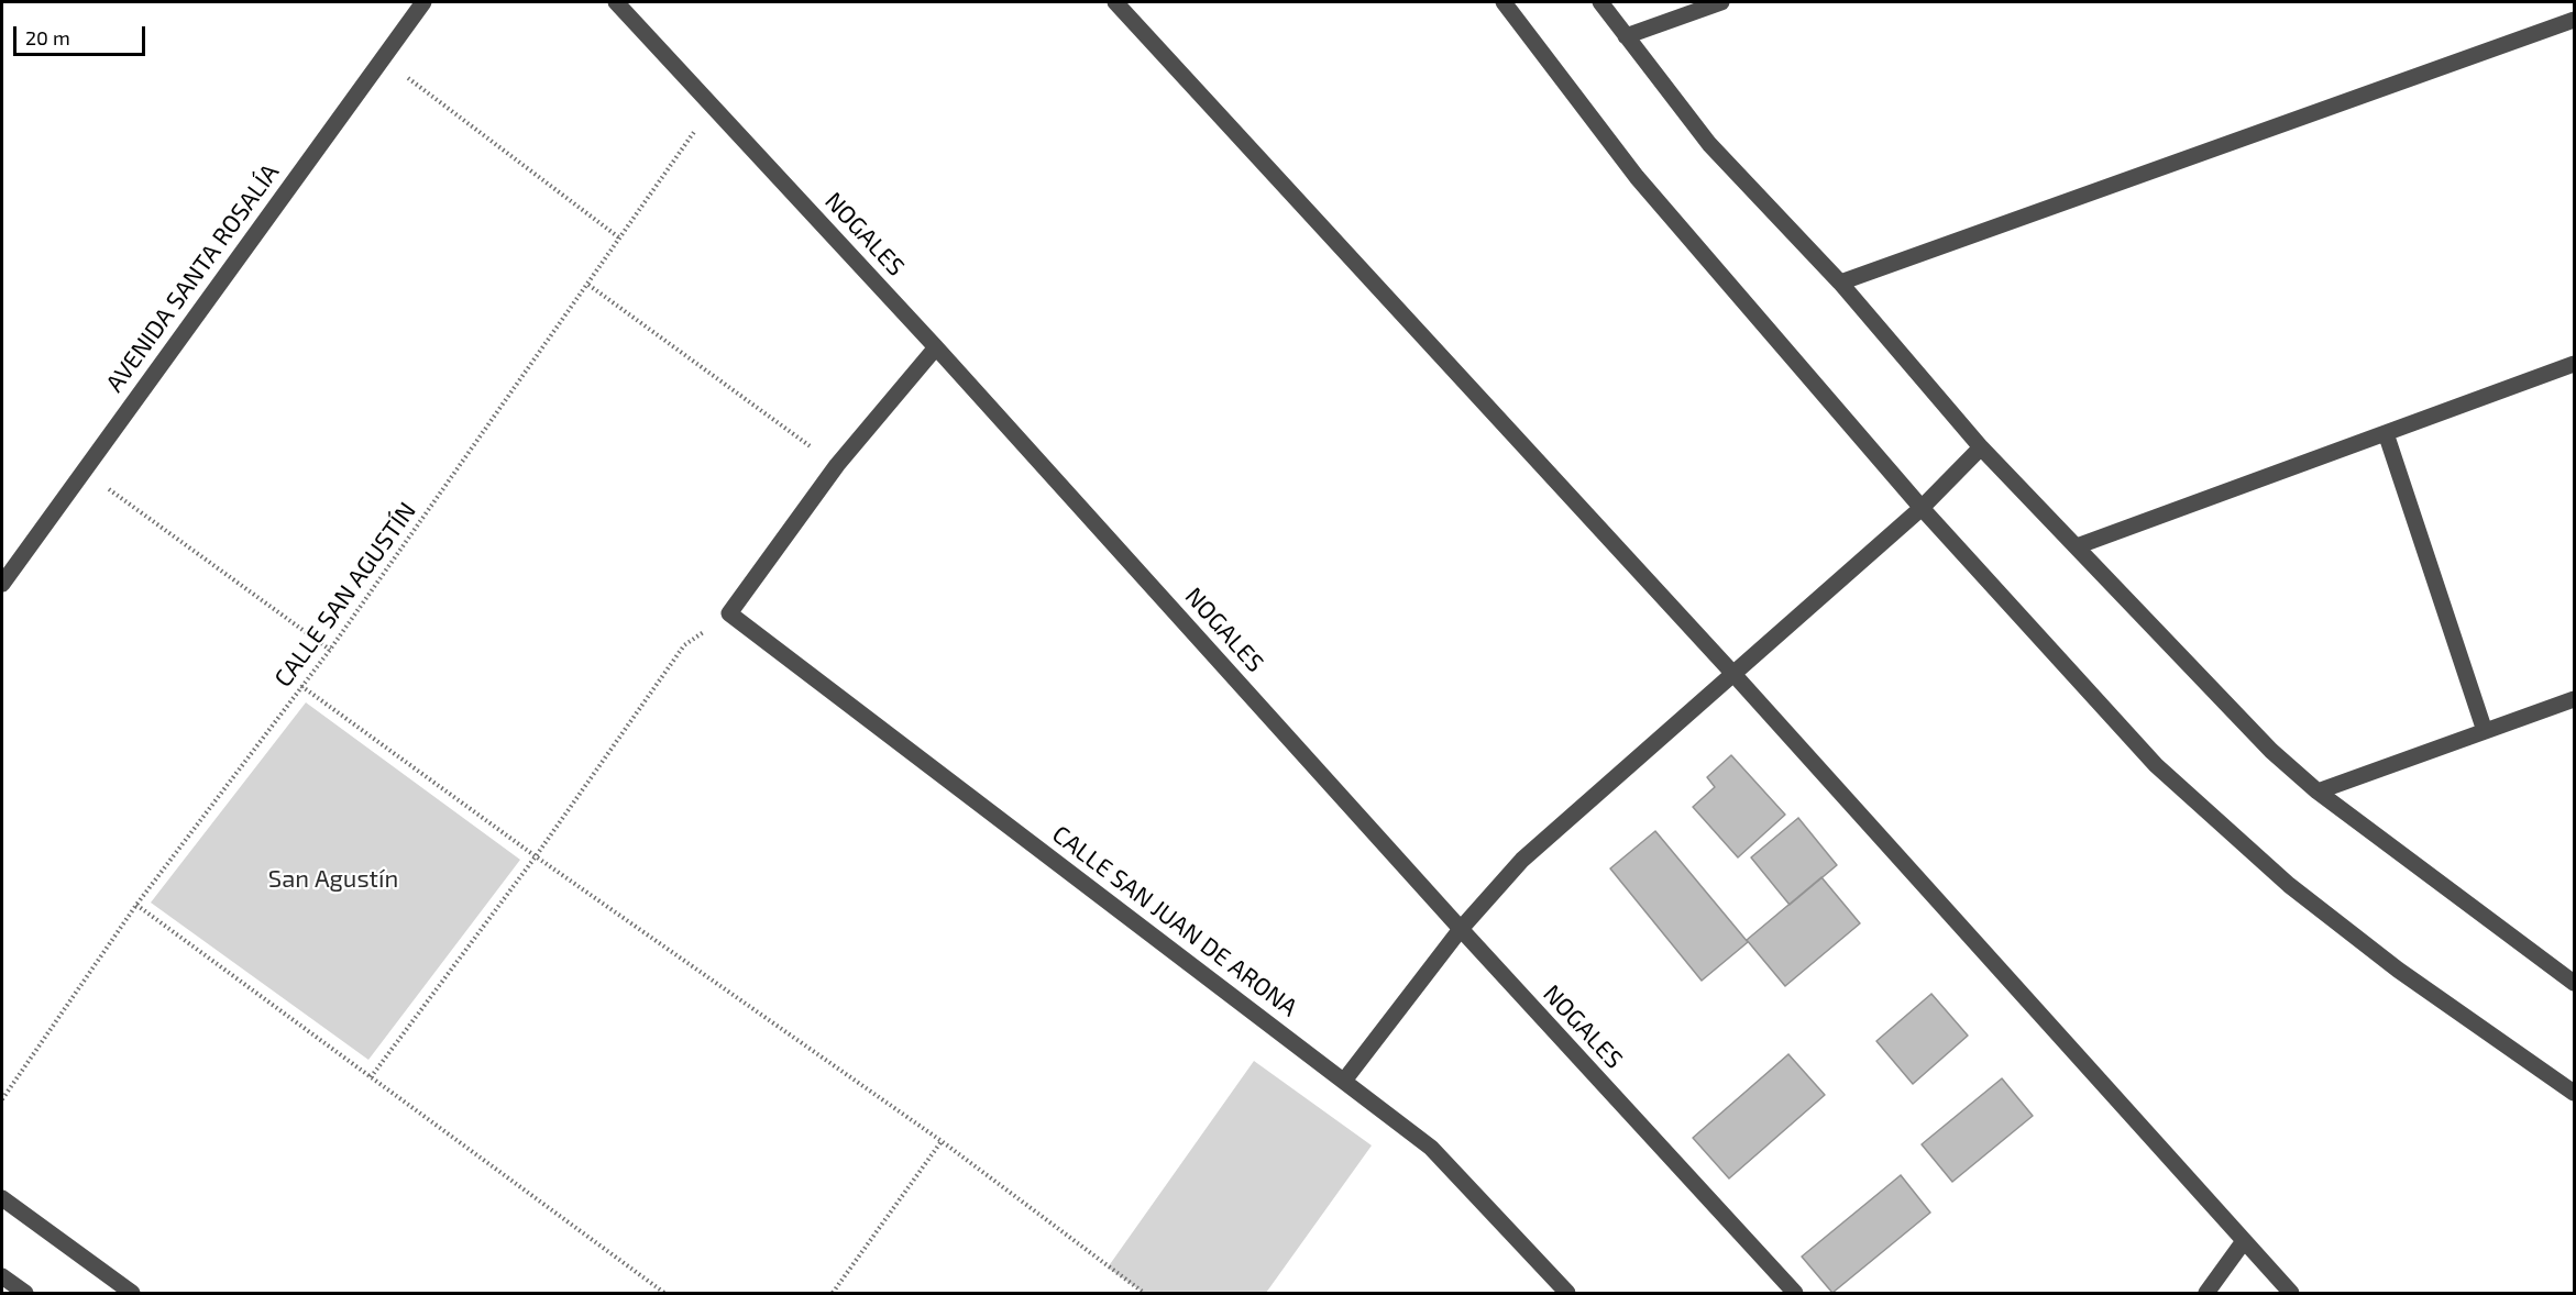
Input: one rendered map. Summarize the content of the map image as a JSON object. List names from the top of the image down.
{
  "streets": {
    "street": ["NOGALES", "AVENIDA SANTA ROSALÍA", "CALLE SAN JUAN DE ARONA"],
    "path": ["CALLE SAN AGUSTÍN"]
  },
  "crossings": [
    ["NOGALES", "CALLE SAN AGUSTÍN"]
  ],
  "parks": ["San Agustín"],
  "scale_bar": "20 m"
}
